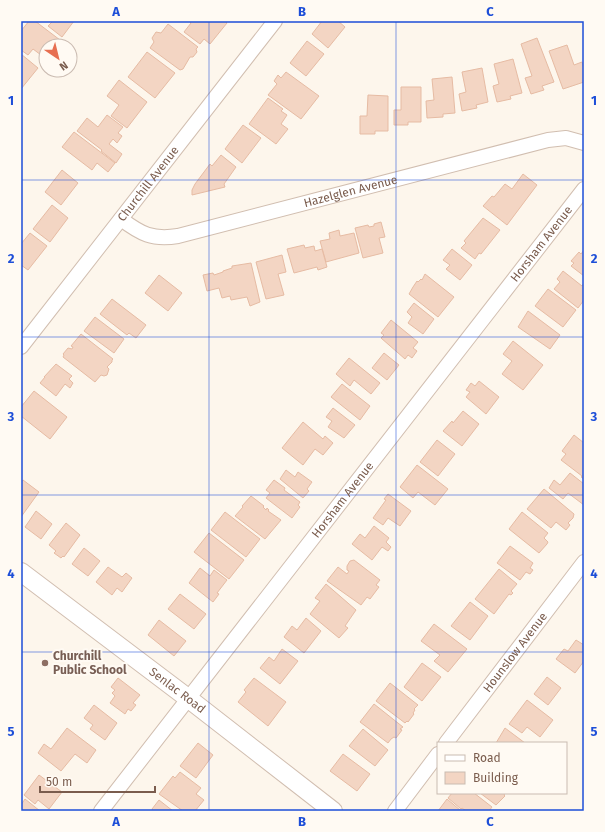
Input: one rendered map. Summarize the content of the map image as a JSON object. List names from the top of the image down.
{
  "streets": {
    "street": [
      "Churchill Avenue",
      "Hazelglen Avenue",
      "Horsham Avenue",
      "Hounslow Avenue",
      "Senlac Road"
    ]
  },
  "crossings": [
    ["Churchill Avenue", "Hazelglen Avenue"],
    ["Horsham Avenue", "Senlac Road"]
  ],
  "places": ["Churchill Public School"],
  "legend": ["Road", "Building"],
  "scale_bar": "50 m",
  "north": "bottom right",
  "grid": {
    "columns": ["A", "B", "C"],
    "rows": [
      "1",
      "2",
      "3",
      "4",
      "5"
    ]
  }
}
